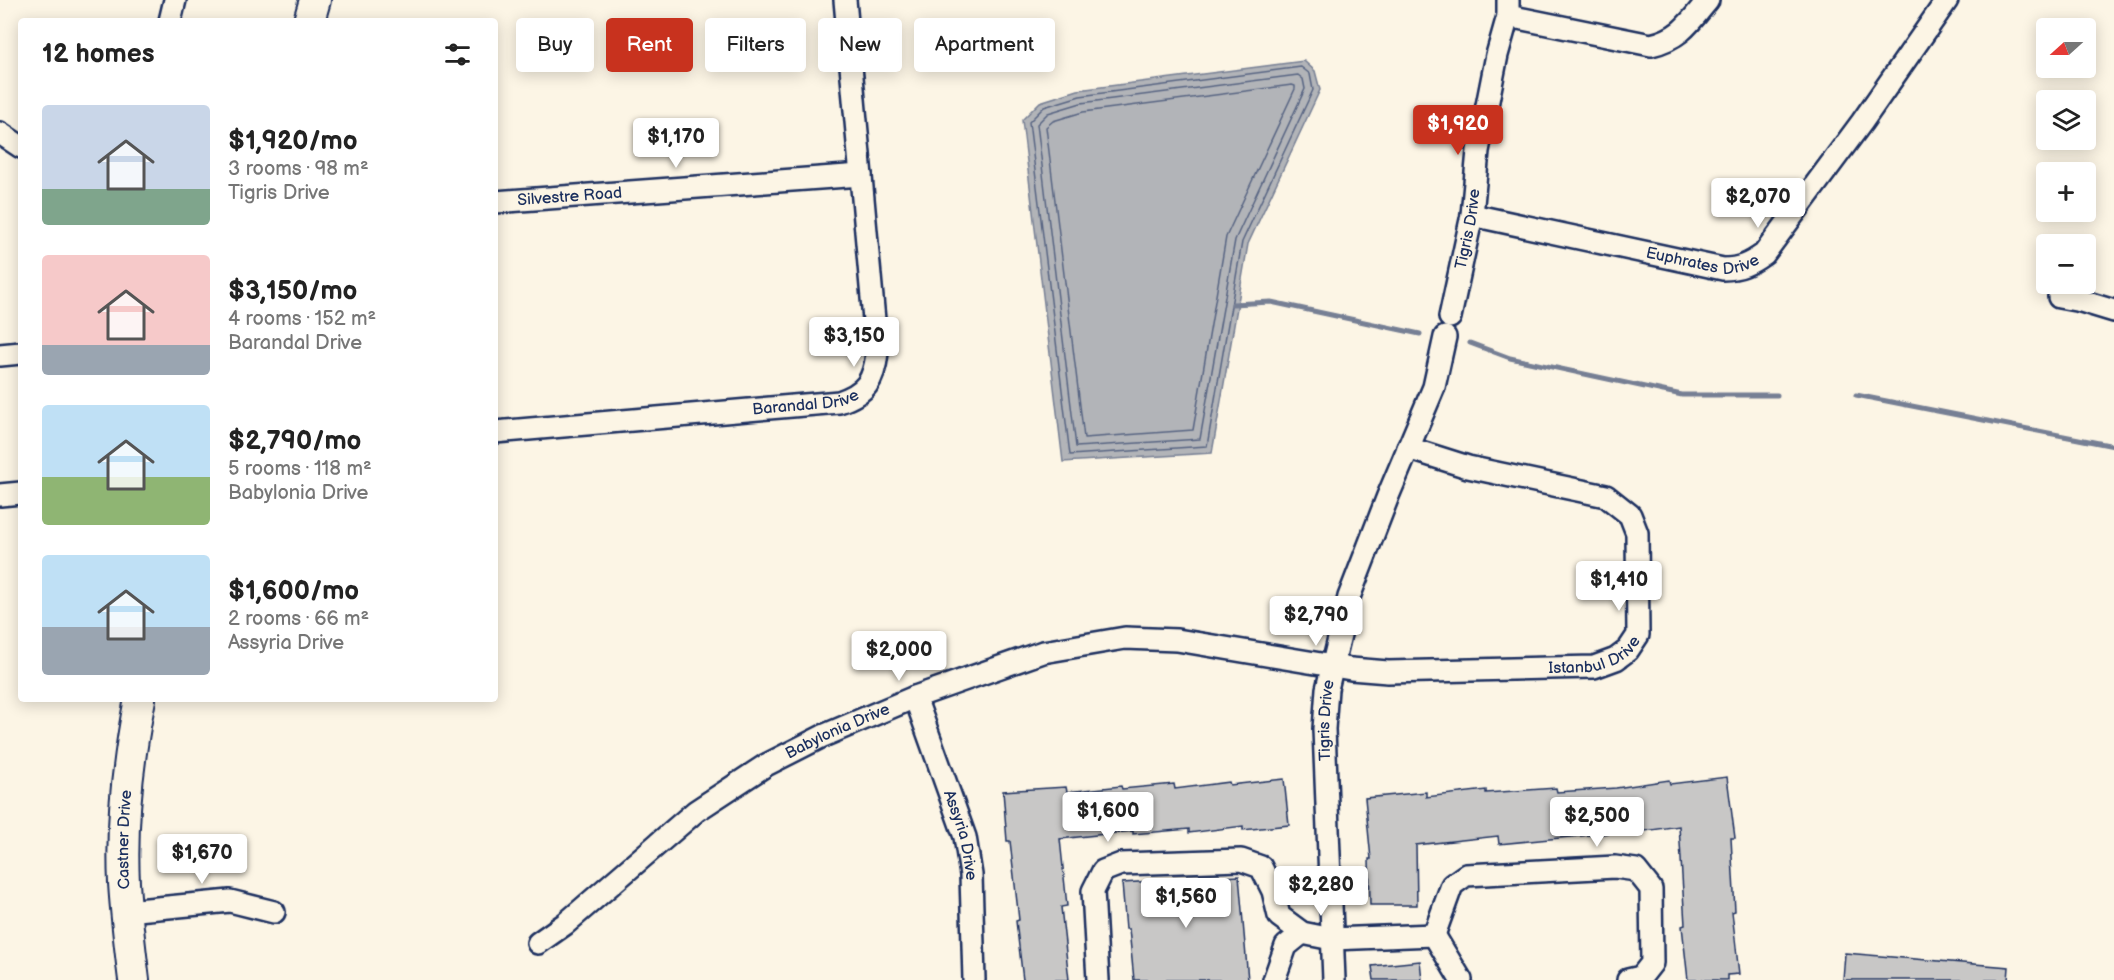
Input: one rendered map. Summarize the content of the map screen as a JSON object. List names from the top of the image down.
{
  "streets": {
    "street": [
      "Silvestre Road",
      "Tigris Drive",
      "Euphrates Drive",
      "Barandal Drive",
      "Istanbul Drive",
      "Babylonia Drive",
      "Assyria Drive",
      "Castner Drive"
    ]
  },
  "crossings": [
    ["Silvestre Road", "Barandal Drive"],
    ["Tigris Drive", "Euphrates Drive"],
    ["Tigris Drive", "Istanbul Drive"],
    ["Tigris Drive", "Babylonia Drive"],
    ["Istanbul Drive", "Babylonia Drive"],
    ["Babylonia Drive", "Assyria Drive"]
  ],
  "north": "left",
  "page": {
    "map_buttons": ["+", "−"],
    "chip": [
      "Buy",
      "Rent",
      "Filters",
      "New",
      "Apartment"
    ],
    "heading": "12 homes",
    "list": [
      {
        "name": "$1,920/mo",
        "note": "3 rooms · 98 m² · Tigris Drive"
      },
      {
        "name": "$3,150/mo",
        "note": "4 rooms · 152 m² · Barandal Drive"
      },
      {
        "name": "$2,790/mo",
        "note": "5 rooms · 118 m² · Babylonia Drive"
      },
      {
        "name": "$1,600/mo",
        "note": "2 rooms · 66 m² · Assyria Drive"
      }
    ],
    "price": [
      "$1,920",
      "$1,170",
      "$2,070",
      "$3,150",
      "$1,410",
      "$2,790",
      "$2,000",
      "$1,600",
      "$2,500",
      "$1,670",
      "$2,280",
      "$1,560"
    ]
  }
}
